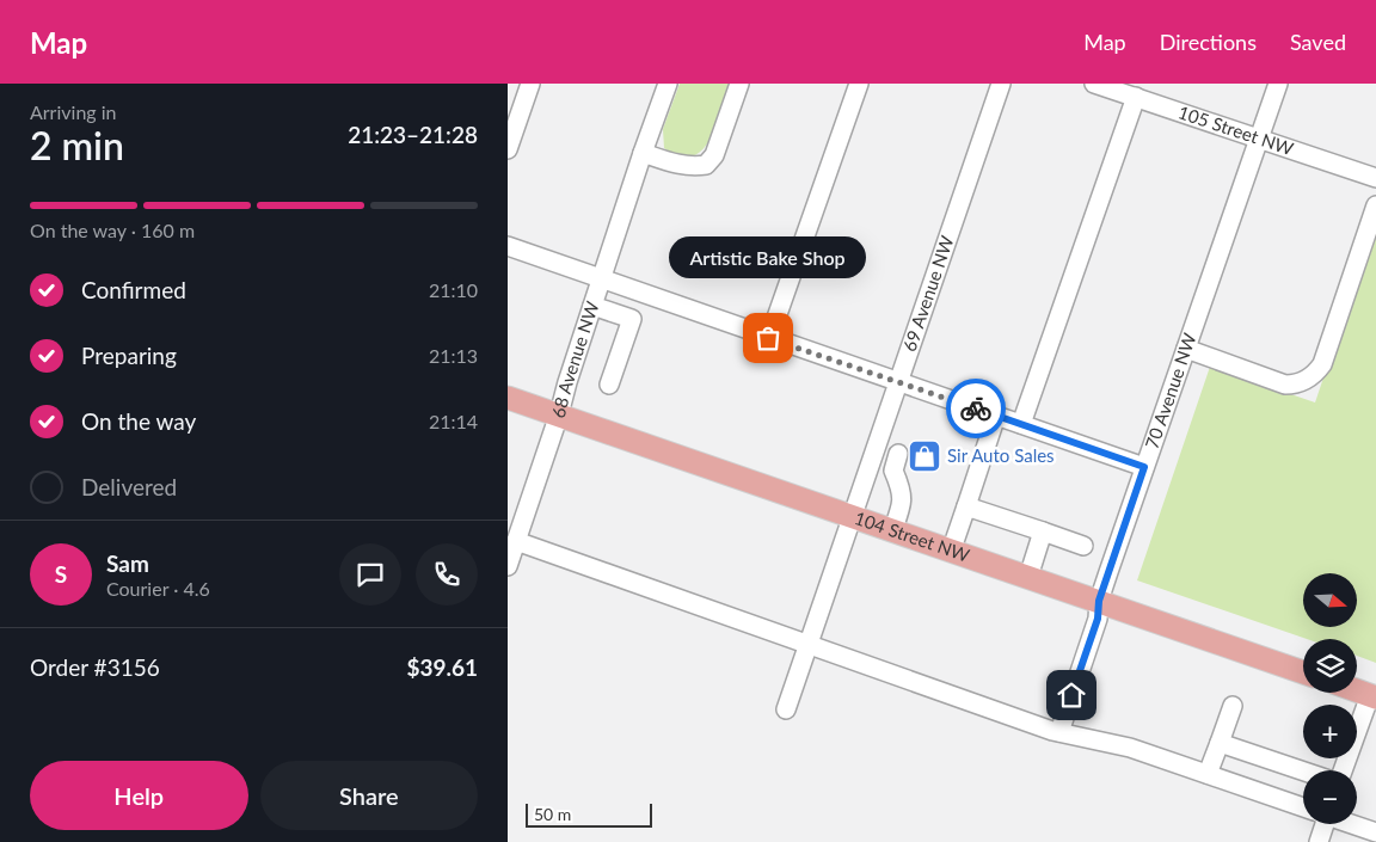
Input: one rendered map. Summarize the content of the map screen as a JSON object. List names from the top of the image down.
{
  "streets": {
    "main road": ["104 Street NW"],
    "street": [
      "105 Street NW",
      "69 Avenue NW",
      "68 Avenue NW",
      "70 Avenue NW"
    ]
  },
  "crossings": [
    ["105 Street NW", "70 Avenue NW"],
    ["69 Avenue NW", "104 Street NW"],
    ["68 Avenue NW", "104 Street NW"],
    ["70 Avenue NW", "104 Street NW"]
  ],
  "places": {
    "other": ["Artistic Bake Shop"],
    "shop": ["Sir Auto Sales"]
  },
  "scale_bar": "50 m",
  "north": "right",
  "page": {
    "header": "Map",
    "nav": ["Map", "Directions", "Saved"],
    "heading": ["2 min", "Arriving in", "21:23–21:28"],
    "panel": [
      "Sam",
      "Courier · 4.6",
      "Order #3156",
      "$39.61"
    ],
    "bar": "On the way · 160 m",
    "bubble": "Artistic Bake Shop",
    "list": [
      ["Confirmed", "21:10"],
      ["Preparing", "21:13"],
      ["On the way", "21:14"],
      "Delivered"
    ],
    "round": "S",
    "map_buttons": ["+", "−"],
    "buttons": ["Help", "Share"],
    "scale": "50 m"
  }
}
